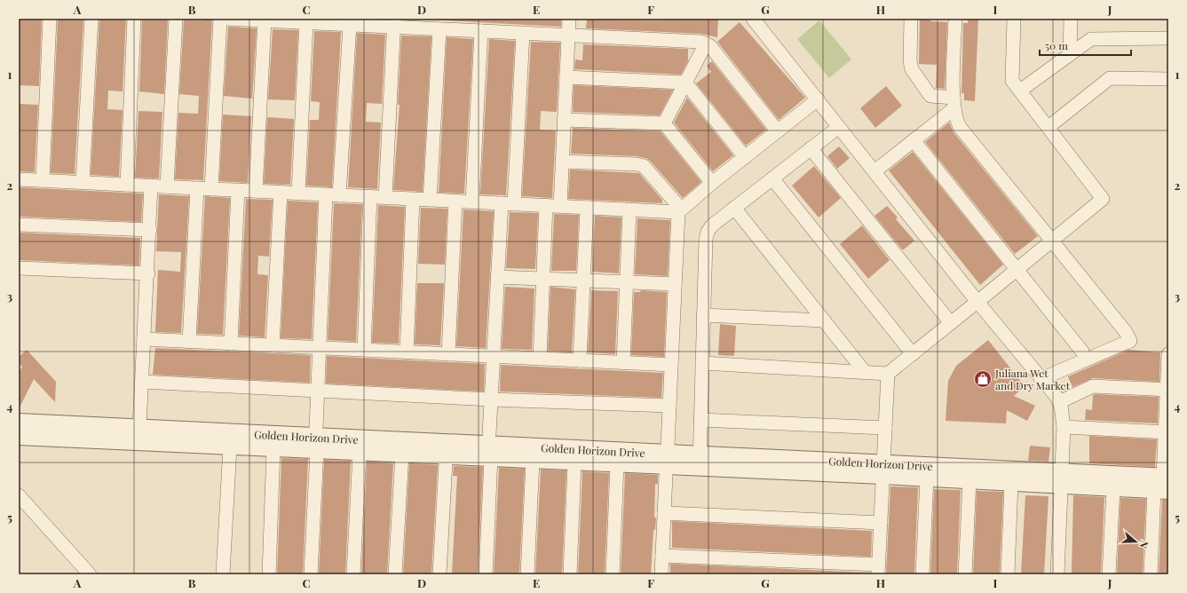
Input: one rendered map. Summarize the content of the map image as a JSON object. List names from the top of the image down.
{
  "streets": {
    "street": ["Golden Horizon Drive"]
  },
  "places": {
    "shop": ["Juliana Wet and Dry Market"]
  },
  "scale_bar": "50 m",
  "north": "right",
  "grid": {
    "columns": [
      "A",
      "B",
      "C",
      "D",
      "E",
      "F",
      "G",
      "H",
      "I",
      "J"
    ],
    "rows": [
      "1",
      "2",
      "3",
      "4",
      "5"
    ]
  }
}
